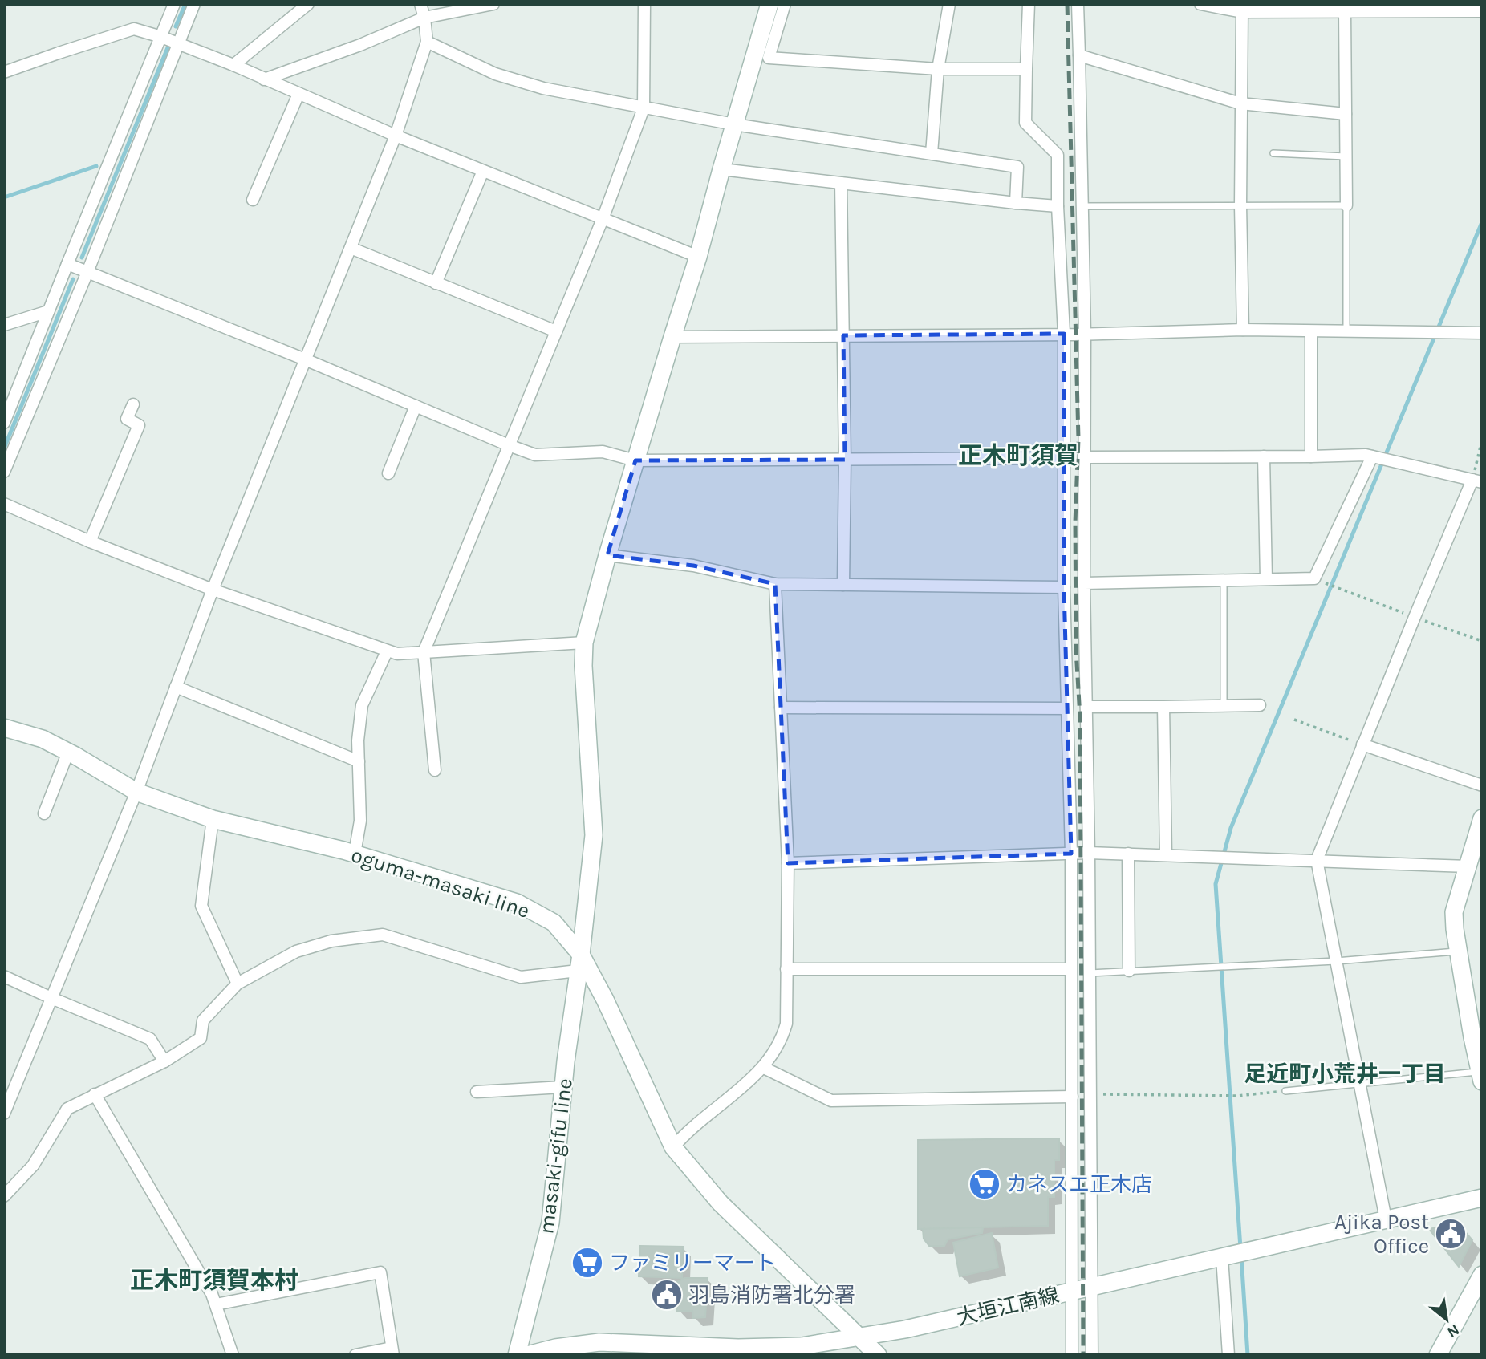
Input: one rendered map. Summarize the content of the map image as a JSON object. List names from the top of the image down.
{
  "streets": {
    "street": ["oguma-masaki line", "masaki-gifu line", "大垣江南線"]
  },
  "crossings": [
    ["oguma-masaki line", "masaki-gifu line"],
    ["oguma-masaki line", "大垣江南線"]
  ],
  "districts": ["正木町須賀", "足近町小荒井一丁目", "正木町須賀本村"],
  "places": {
    "supermarket": ["カネスエ正木店", "ファミリーマート"],
    "public building": ["Ajika Post Office", "羽島消防署北分署"]
  },
  "north": "bottom right"
}
